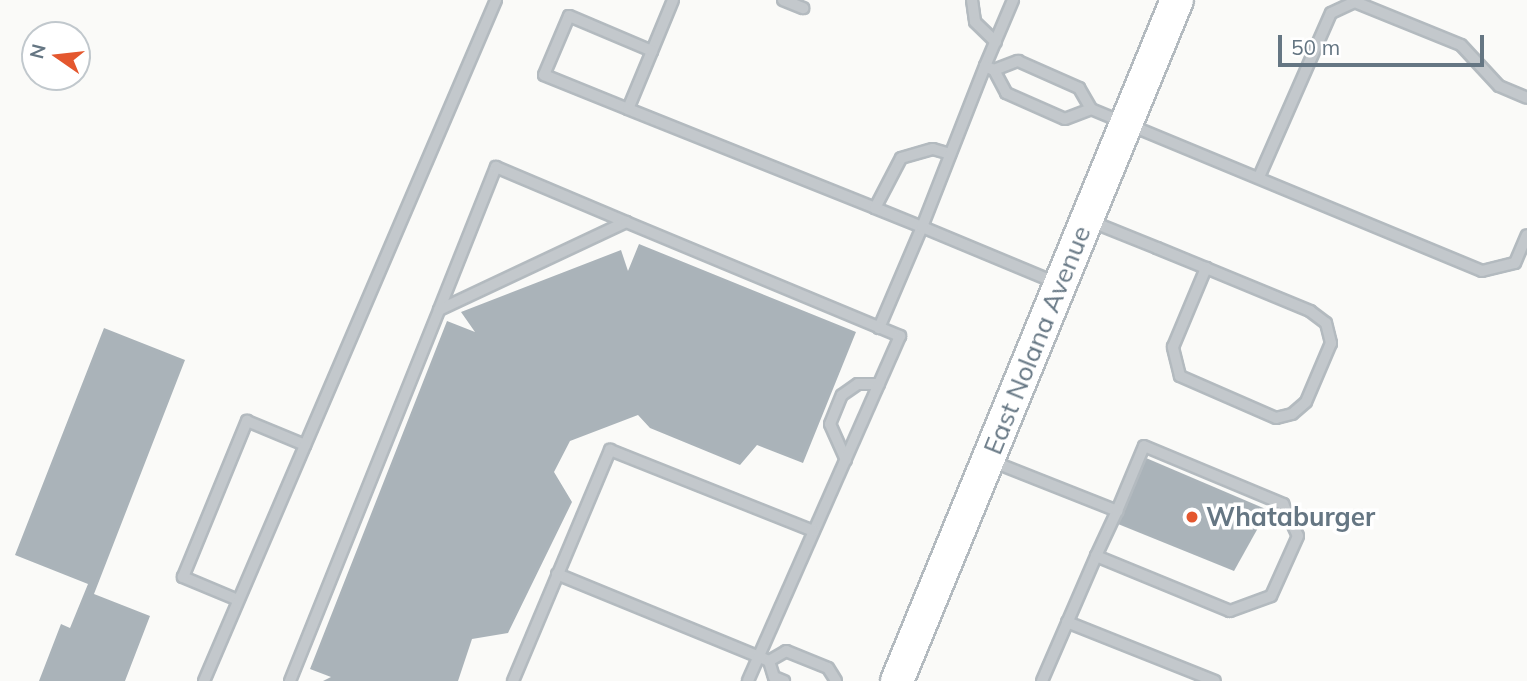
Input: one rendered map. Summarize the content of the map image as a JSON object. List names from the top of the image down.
{
  "streets": {
    "main road": ["East Nolana Avenue"]
  },
  "places": ["Whataburger"],
  "scale_bar": "50 m",
  "north": "left"
}
